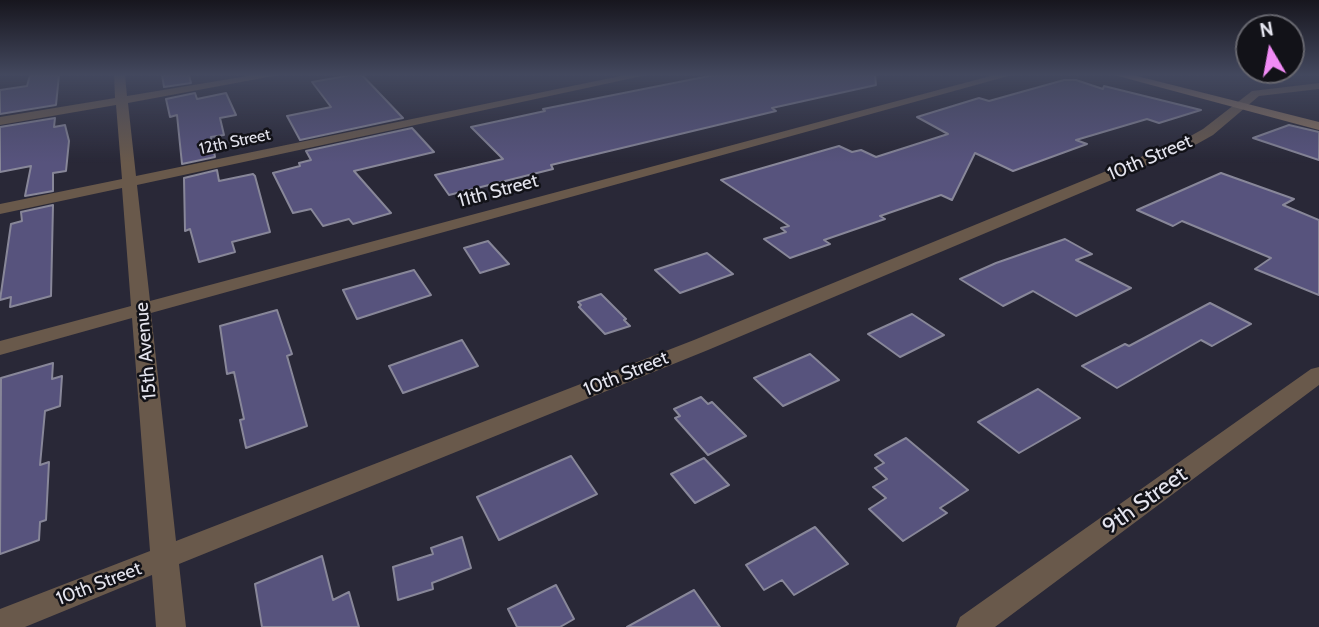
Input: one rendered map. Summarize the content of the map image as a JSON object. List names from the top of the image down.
{
  "streets": {
    "street": [
      "12th Street",
      "10th Street",
      "11th Street",
      "15th Avenue",
      "9th Street"
    ]
  },
  "crossings": [
    ["12th Street", "15th Avenue"],
    ["10th Street", "15th Avenue"],
    ["11th Street", "15th Avenue"]
  ],
  "north": "top"
}
